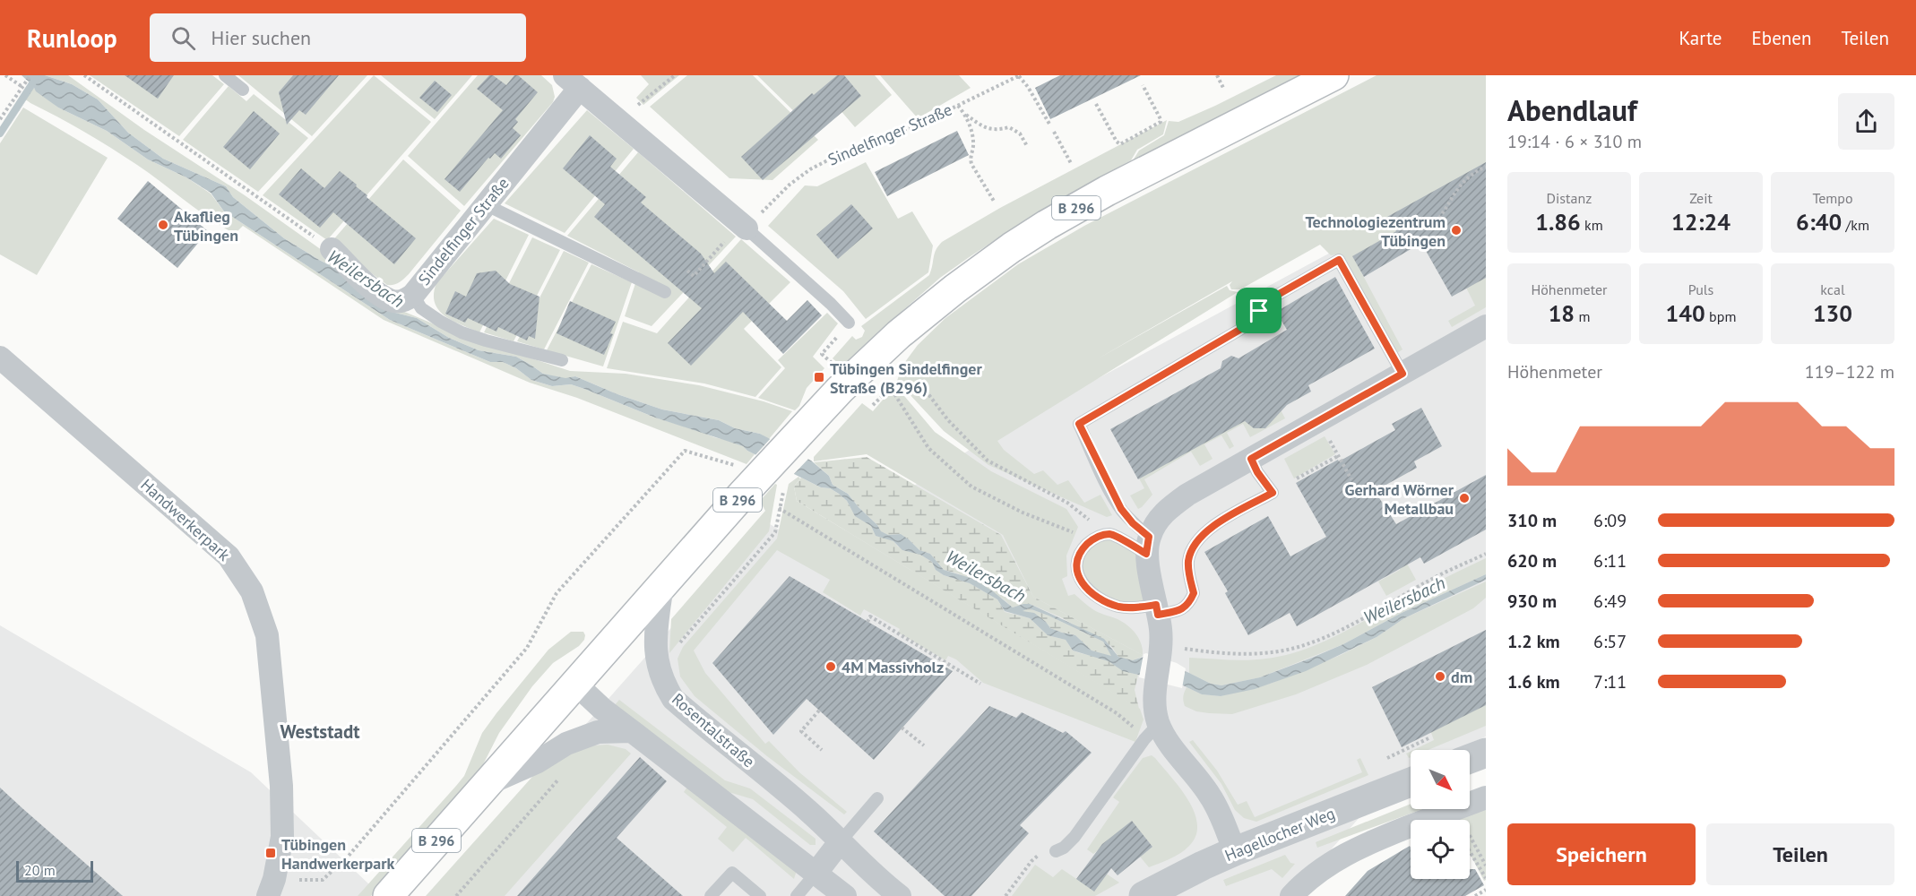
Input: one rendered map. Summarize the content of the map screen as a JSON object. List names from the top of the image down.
{
  "streets": {
    "main road": ["B 296"],
    "street": [
      "Sindelfinger Straße",
      "Handwerkerpark",
      "Rosentalstraße",
      "Hagellocher Weg"
    ]
  },
  "crossings": [
    ["B 296", "Rosentalstraße"]
  ],
  "districts": ["Weststadt"],
  "water": ["Weilersbach"],
  "places": {
    "other": [
      "Akaflieg Tübingen",
      "Technologiezentrum Tübingen",
      "Gerhard Wörner Metallbau",
      "4M Massivholz",
      "dm"
    ],
    "transit": ["Tübingen Sindelfinger Straße (B296)", "Tübingen Handwerkerpark"]
  },
  "scale_bar": "20 m",
  "north": "bottom right",
  "page": {
    "header": "Runloop",
    "search": "Hier suchen",
    "nav": ["Karte", "Ebenen", "Teilen"],
    "heading": ["Abendlauf", "19:14 · 6 × 310 m"],
    "stats": [
      ["Distanz", "1.86 km"],
      ["Zeit", "12:24"],
      ["Tempo", "6:40 /km"],
      ["Höhenmeter", "18 m"],
      ["Puls", "140 bpm"],
      ["kcal", "130"]
    ],
    "chart": ["Höhenmeter", "119–122 m"],
    "list": [
      {
        "name": "310 m",
        "note": "6:09"
      },
      {
        "name": "620 m",
        "note": "6:11"
      },
      {
        "name": "930 m",
        "note": "6:49"
      },
      {
        "name": "1.2 km",
        "note": "6:57"
      },
      {
        "name": "1.6 km",
        "note": "7:11"
      }
    ],
    "buttons": ["Speichern", "Teilen"],
    "scale": "20 m"
  }
}
